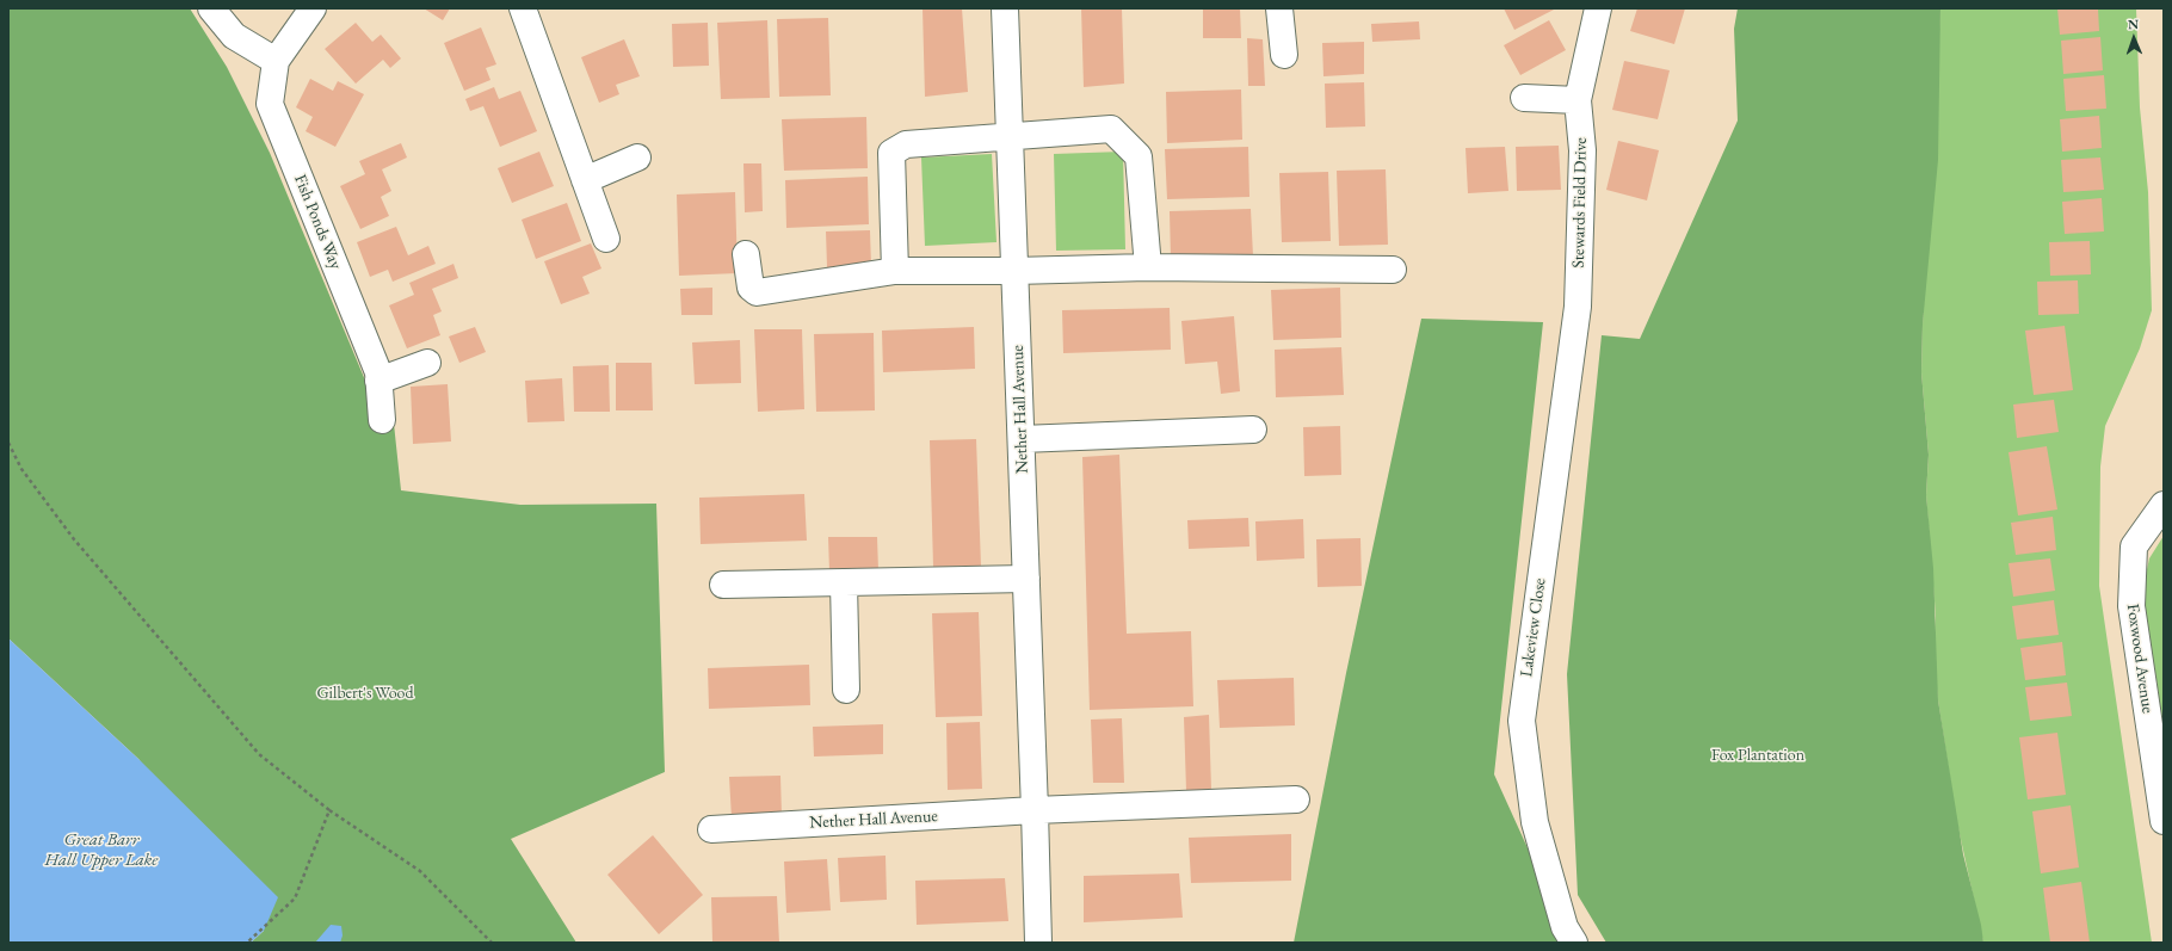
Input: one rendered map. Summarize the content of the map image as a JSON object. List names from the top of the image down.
{
  "streets": {
    "street": [
      "Stewards Field Drive",
      "Fish Ponds Way",
      "Nether Hall Avenue",
      "Lakeview Close",
      "Foxwood Avenue"
    ]
  },
  "crossings": [
    ["Stewards Field Drive", "Lakeview Close"]
  ],
  "water": ["Great Barr Hall Upper Lake"],
  "parks": ["Gilbert's Wood", "Fox Plantation"],
  "north": "top"
}
